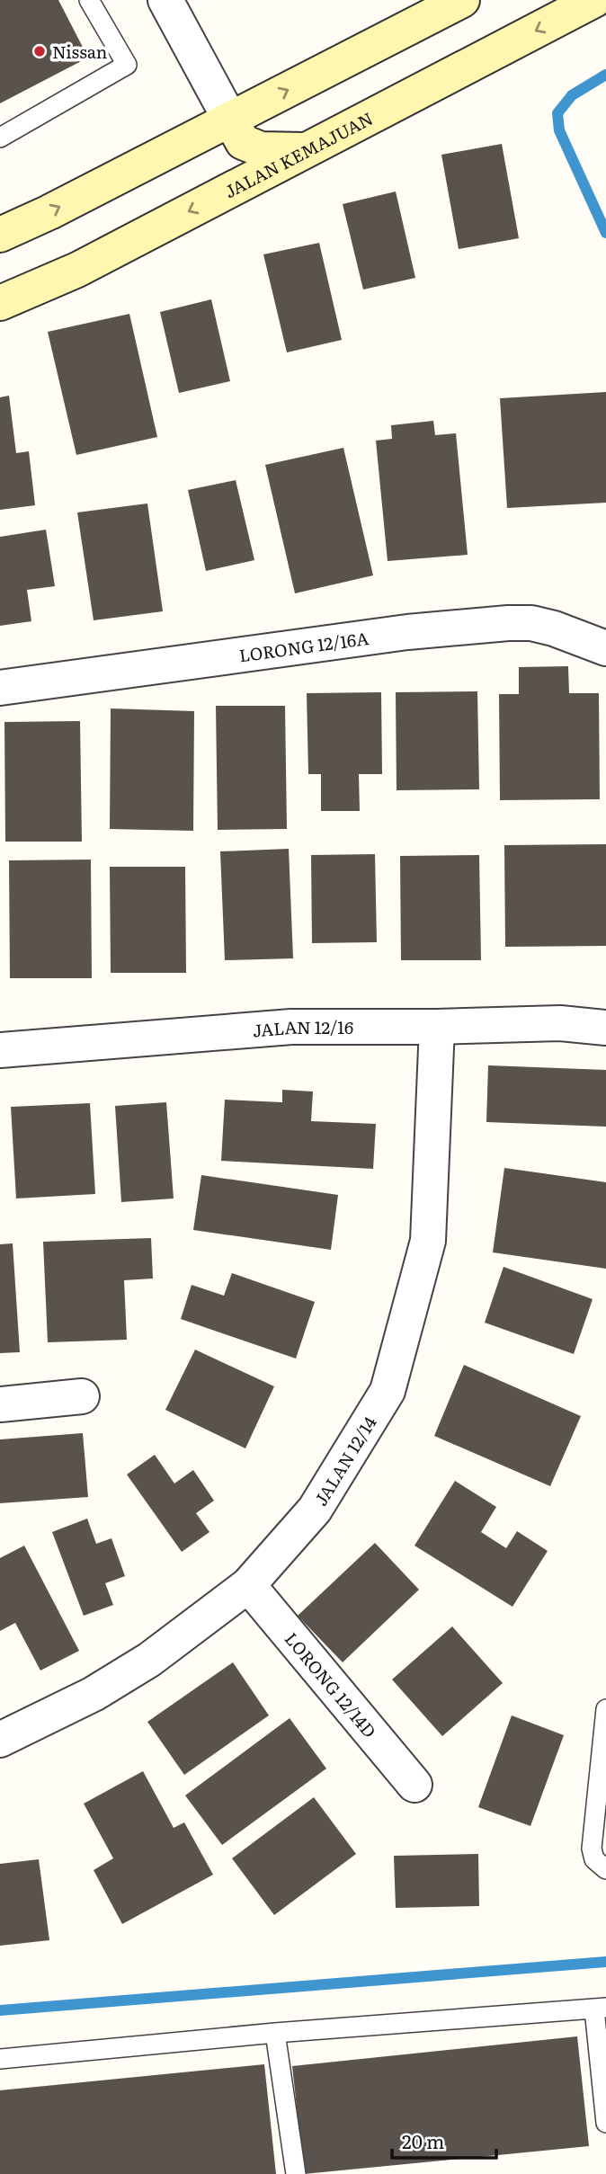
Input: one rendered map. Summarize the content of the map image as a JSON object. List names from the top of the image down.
{
  "streets": {
    "main road": ["JALAN KEMAJUAN"],
    "street": [
      "LORONG 12/16A",
      "JALAN 12/16",
      "JALAN 12/14",
      "LORONG 12/14D"
    ]
  },
  "crossings": [
    ["JALAN 12/16", "JALAN 12/14"],
    ["JALAN 12/14", "LORONG 12/14D"]
  ],
  "places": ["Nissan"],
  "scale_bar": "20 m"
}
